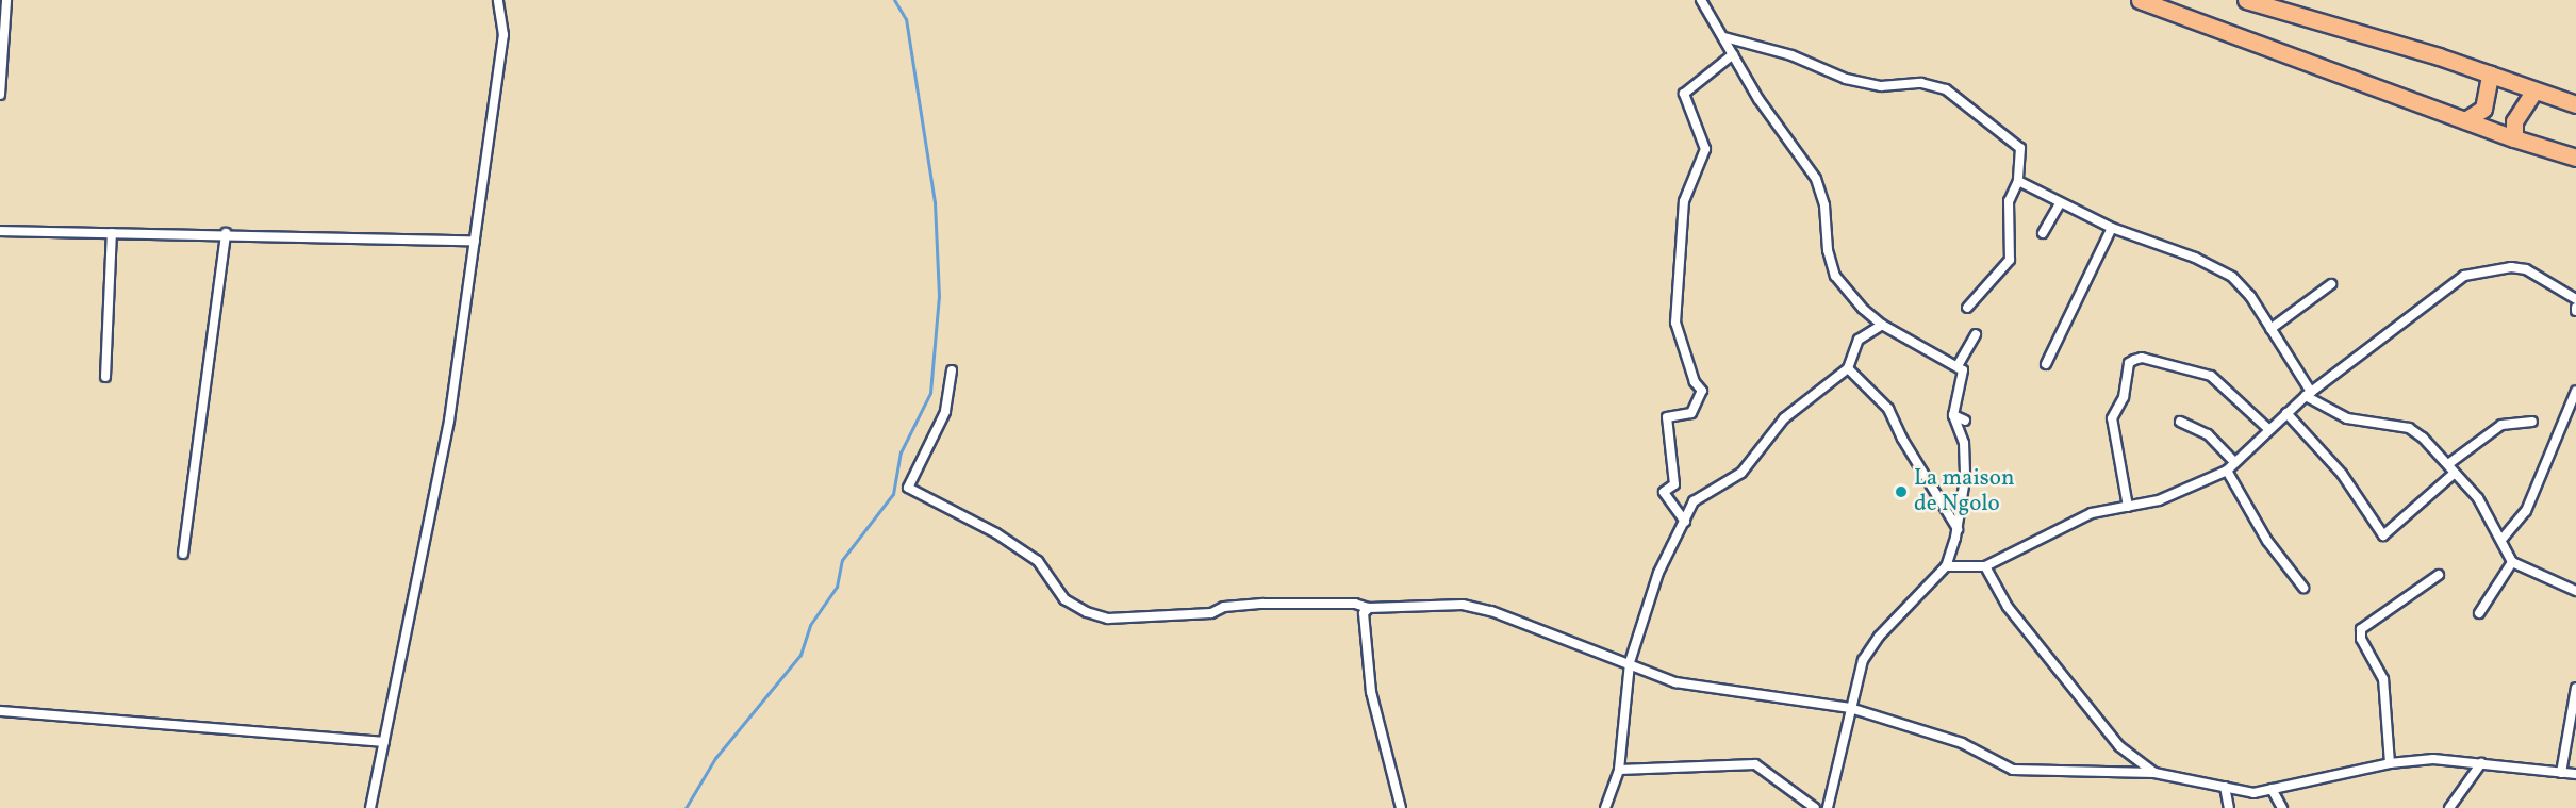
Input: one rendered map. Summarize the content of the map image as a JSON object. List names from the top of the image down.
{
  "places": ["La maison de Ngolo"]
}
